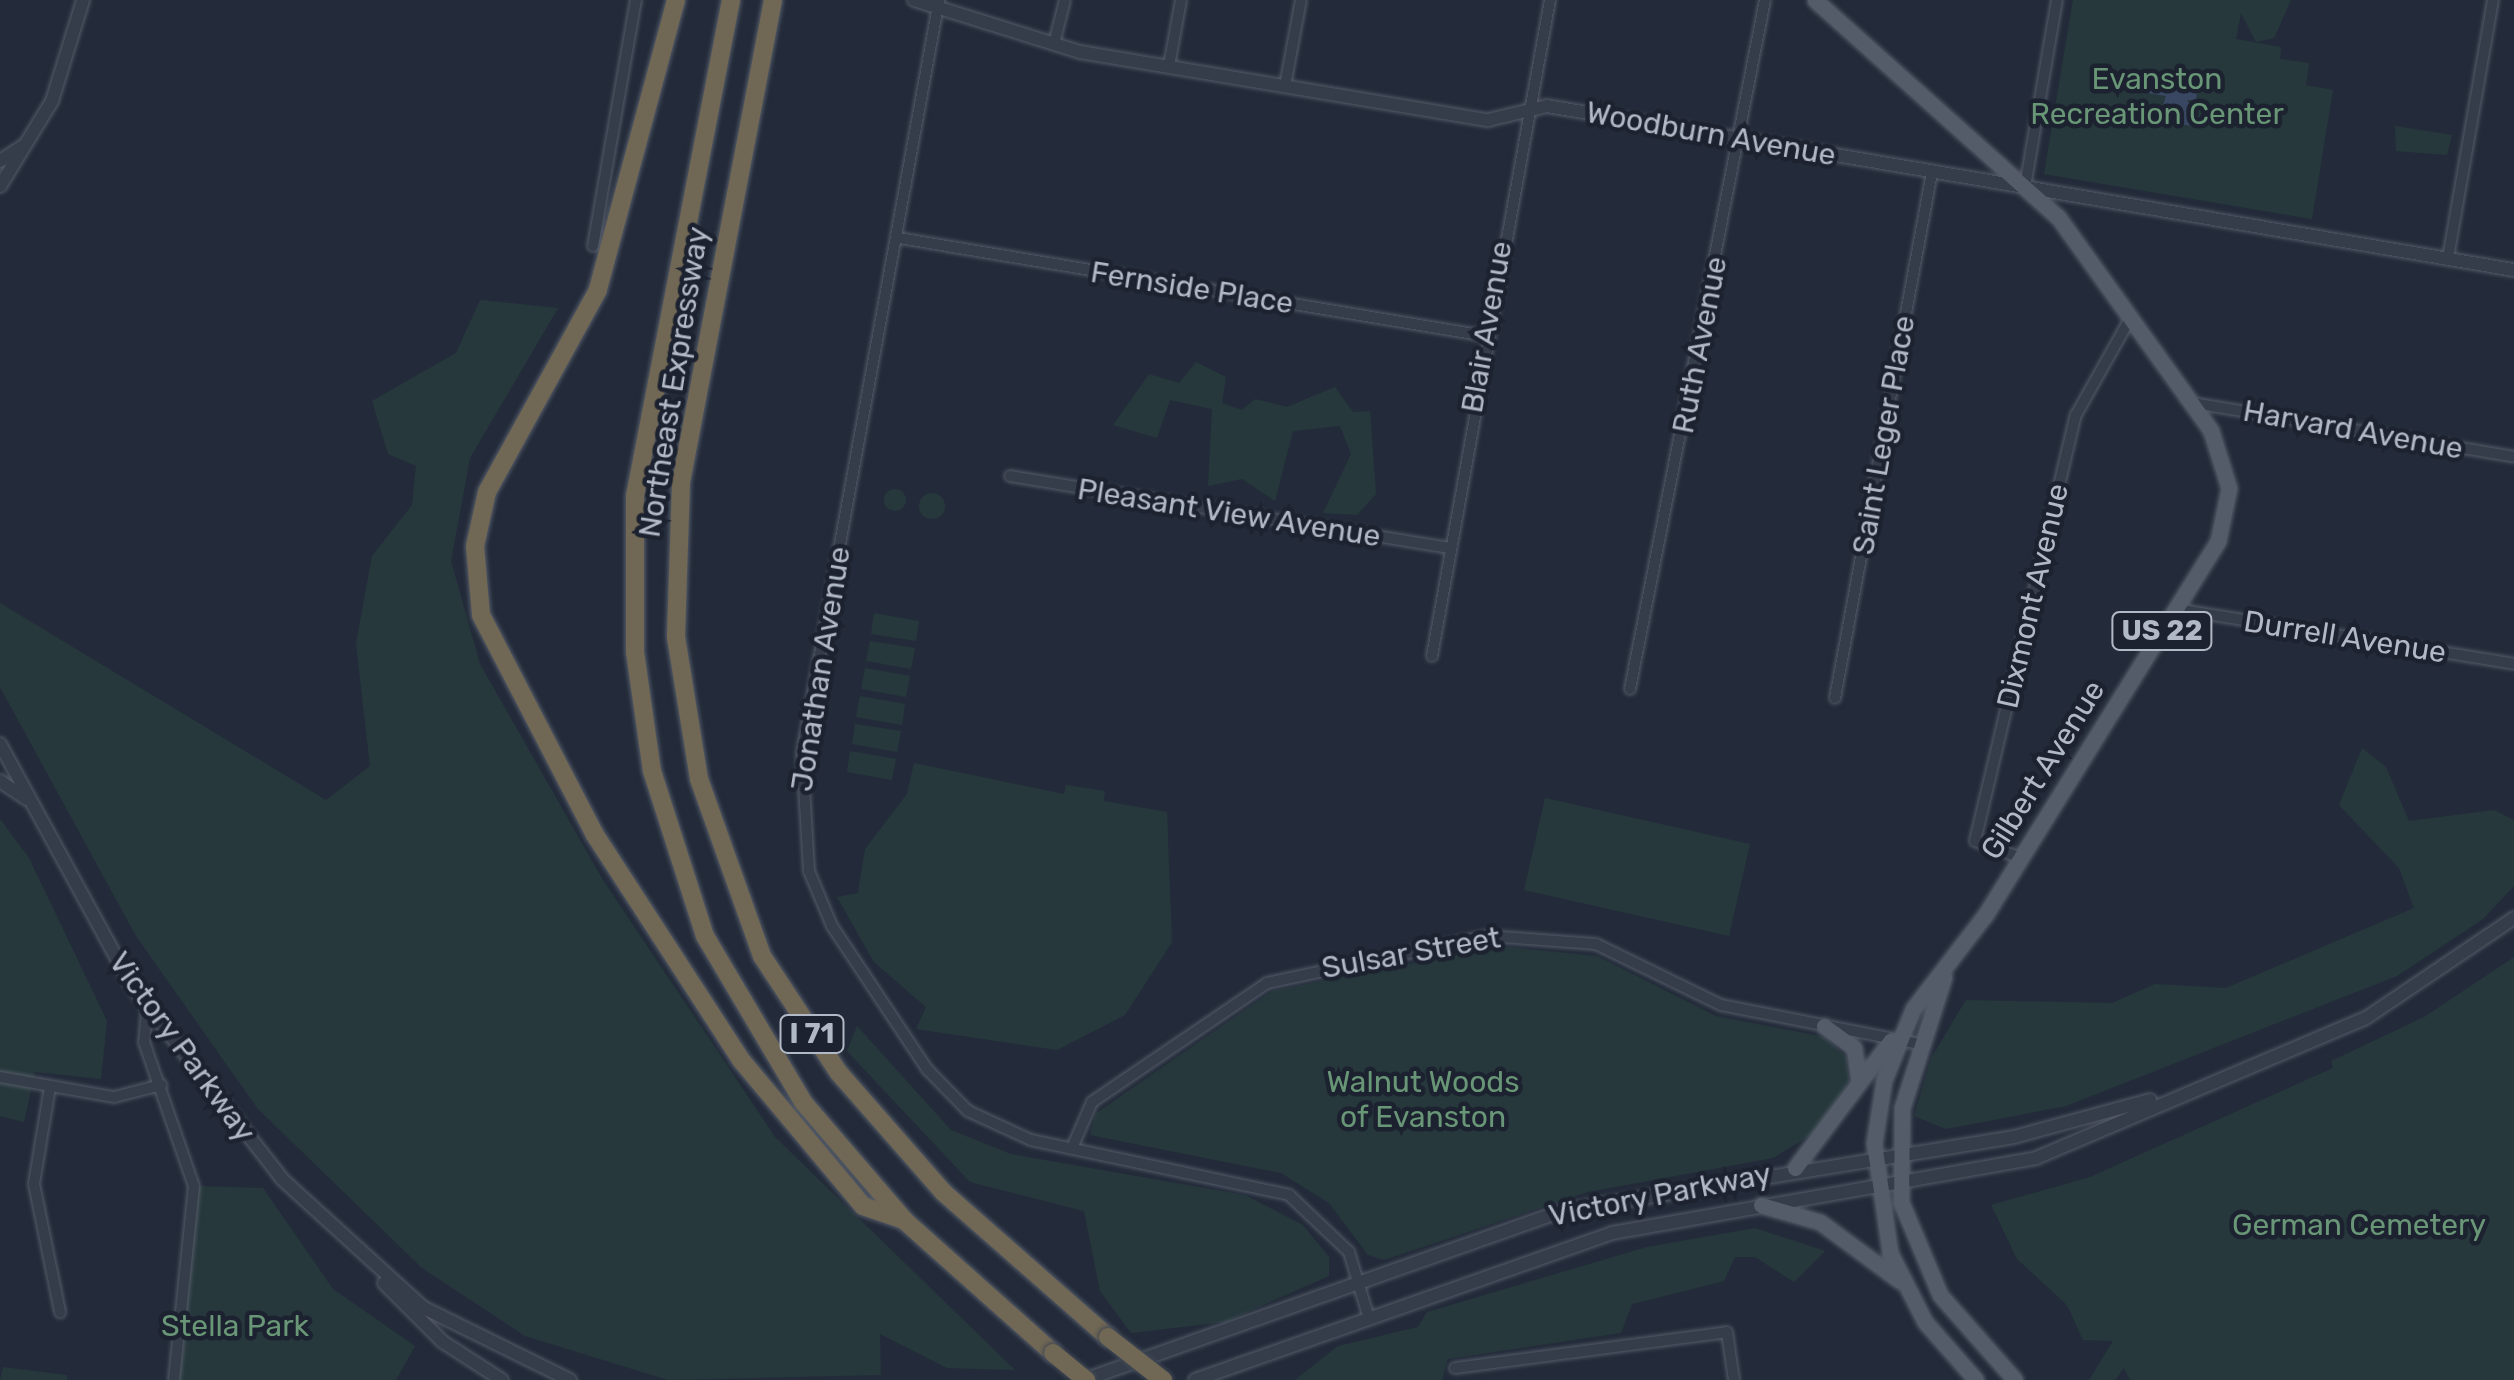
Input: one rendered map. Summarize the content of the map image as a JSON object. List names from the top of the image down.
{
  "streets": {
    "highway": ["Northeast Expressway", "I 71"],
    "main road": ["US 22", "Gilbert Avenue"],
    "street": [
      "Woodburn Avenue",
      "Fernside Place",
      "Blair Avenue",
      "Ruth Avenue",
      "Harvard Avenue",
      "Saint Leger Place",
      "Pleasant View Avenue",
      "Dixmont Avenue",
      "Durrell Avenue",
      "Jonathan Avenue",
      "Sulsar Street",
      "Victory Parkway"
    ]
  },
  "crossings": [
    ["Woodburn Avenue", "Blair Avenue"],
    ["Woodburn Avenue", "Ruth Avenue"],
    ["Woodburn Avenue", "Saint Leger Place"],
    ["Woodburn Avenue", "US 22"],
    ["Woodburn Avenue", "Jonathan Avenue"],
    ["Woodburn Avenue", "Gilbert Avenue"],
    ["Fernside Place", "Blair Avenue"],
    ["Fernside Place", "Jonathan Avenue"],
    ["Blair Avenue", "Pleasant View Avenue"],
    ["Northeast Expressway", "Victory Parkway"],
    ["Harvard Avenue", "Gilbert Avenue"],
    ["Dixmont Avenue", "Gilbert Avenue"],
    ["US 22", "Gilbert Avenue"],
    ["Durrell Avenue", "Gilbert Avenue"],
    ["Jonathan Avenue", "Sulsar Street"],
    ["Jonathan Avenue", "Victory Parkway"],
    ["Gilbert Avenue", "Sulsar Street"],
    ["Gilbert Avenue", "Victory Parkway"]
  ],
  "parks": [
    "Evanston Recreation Center",
    "Walnut Woods of Evanston",
    "German Cemetery",
    "Stella Park"
  ]
}
